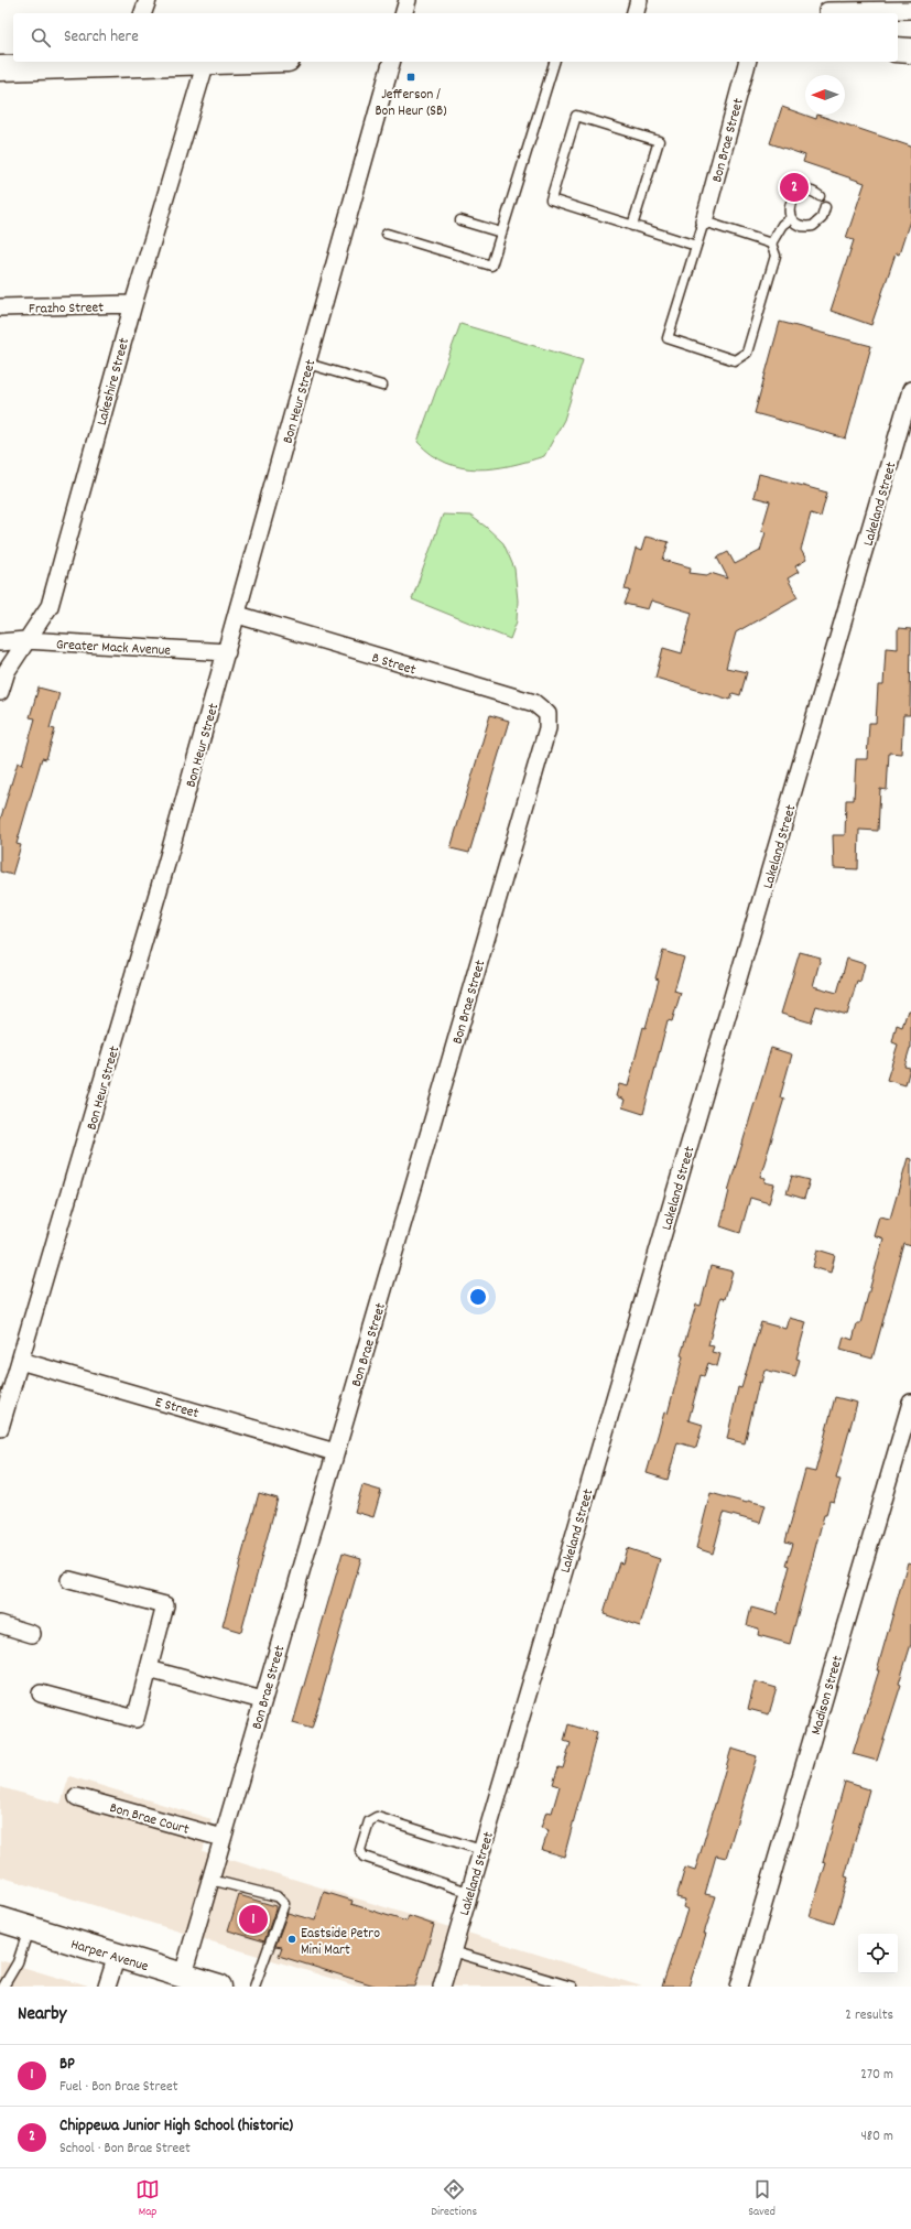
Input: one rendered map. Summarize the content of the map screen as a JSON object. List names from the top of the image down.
{
  "streets": {
    "main road": ["Harper Avenue"],
    "street": [
      "Bon Brae Street",
      "Frazho Street",
      "Lakeshire Street",
      "Bon Heur Street",
      "Lakeland Street",
      "Greater Mack Avenue",
      "B Street",
      "E Street",
      "Madison Street",
      "Bon Brae Court"
    ]
  },
  "crossings": [
    ["Bon Brae Street", "B Street"],
    ["Bon Brae Street", "E Street"],
    ["Bon Brae Street", "Bon Brae Court"],
    ["Bon Brae Street", "Harper Avenue"],
    ["Frazho Street", "Lakeshire Street"],
    ["Lakeshire Street", "Greater Mack Avenue"],
    ["Bon Heur Street", "Greater Mack Avenue"],
    ["Bon Heur Street", "B Street"],
    ["Bon Heur Street", "E Street"]
  ],
  "places": {
    "transit": ["Jefferson / Bon Heur (SB)"],
    "other": ["Eastside Petro Mini Mart"]
  },
  "north": "left",
  "page": {
    "search": "Search here",
    "pins": ["2", "1"],
    "heading": ["Nearby", "2 results"],
    "list": [
      {
        "mark": "1",
        "name": "BP",
        "note": "Fuel · Bon Brae Street",
        "value": "270 m"
      },
      {
        "mark": "2",
        "name": "Chippewa Junior High School (historic)",
        "note": "School · Bon Brae Street",
        "value": "480 m"
      }
    ],
    "nav": ["Map", "Directions", "Saved"]
  }
}
